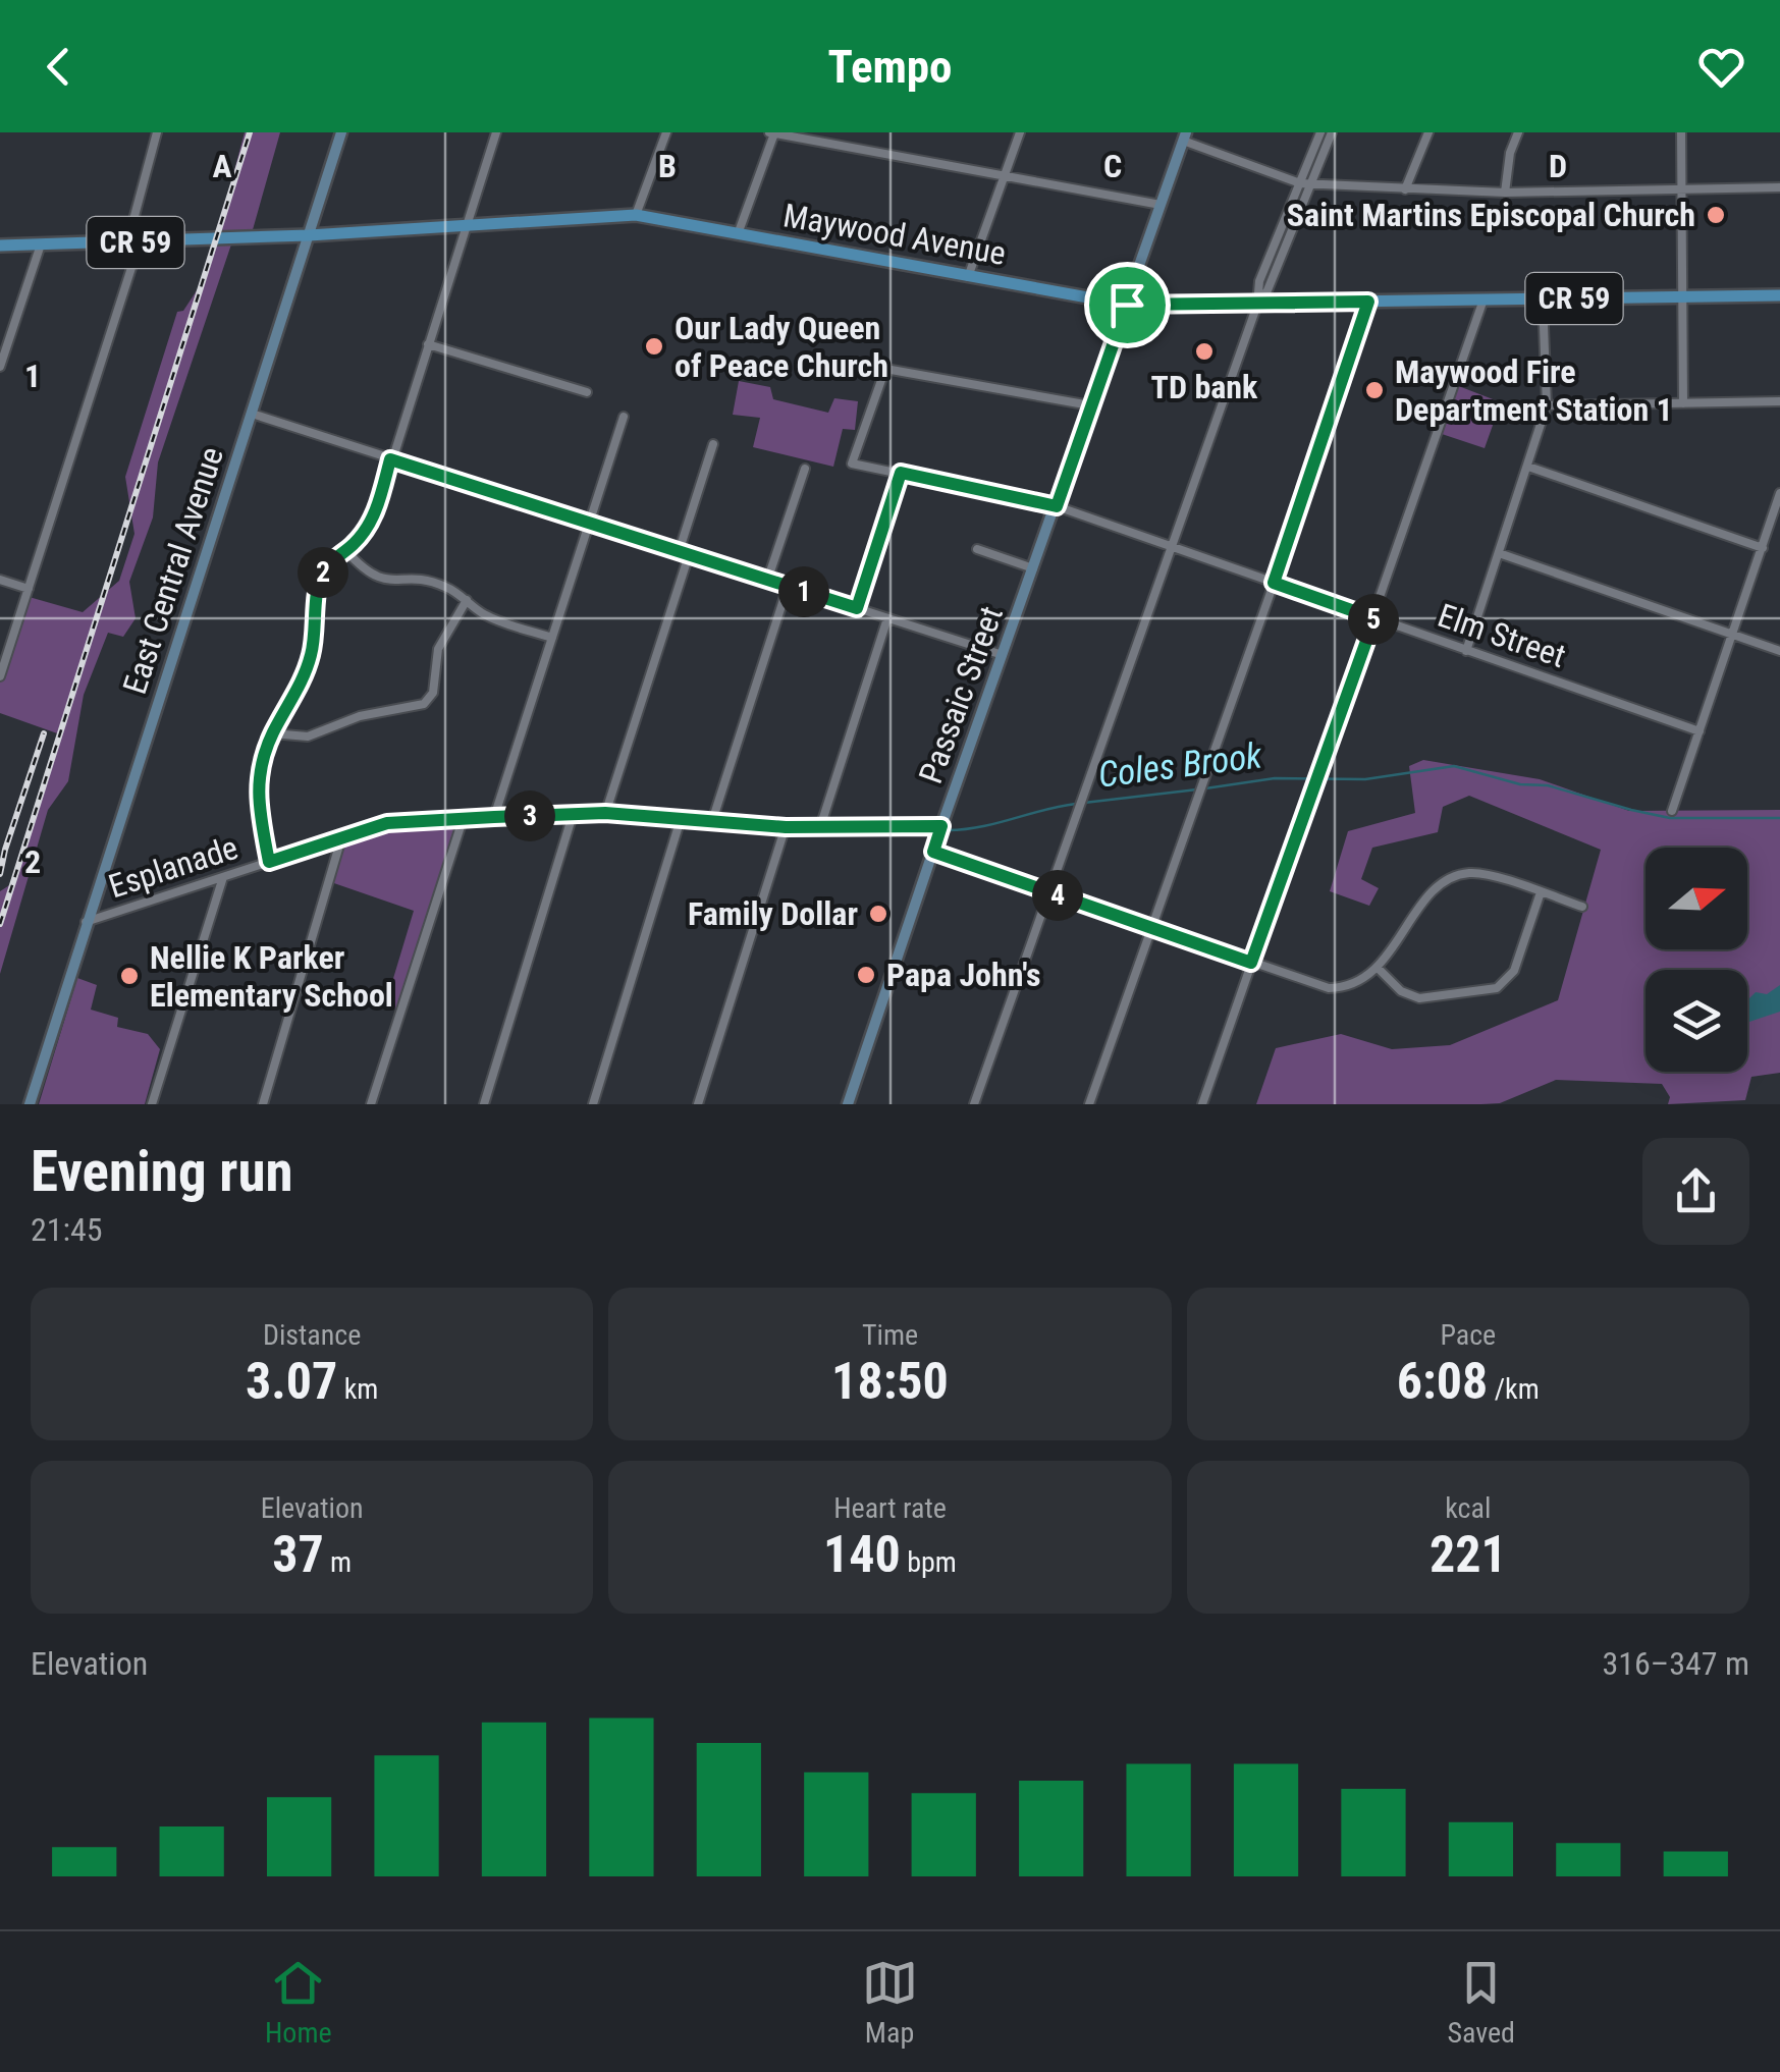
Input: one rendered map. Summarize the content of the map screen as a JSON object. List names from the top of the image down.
{
  "streets": {
    "main road": [
      "Maywood Avenue",
      "CR 59",
      "East Central Avenue",
      "Passaic Street"
    ],
    "street": ["Elm Street", "Esplanade"]
  },
  "crossings": [
    ["Maywood Avenue", "East Central Avenue"],
    ["Maywood Avenue", "Passaic Street"],
    ["East Central Avenue", "Esplanade"],
    ["Elm Street", "Passaic Street"],
    ["Passaic Street", "Esplanade"]
  ],
  "water": ["Coles Brook"],
  "places": [
    "Saint Martins Episcopal Church",
    "Our Lady Queen of Peace Church",
    "TD bank",
    "Maywood Fire Department Station 1",
    "Family Dollar",
    "Papa John's",
    "Nellie K Parker Elementary School"
  ],
  "north": "right",
  "page": {
    "header": "Tempo",
    "pins": [
      "2",
      "1",
      "5",
      "3",
      "4"
    ],
    "heading": ["Evening run", "21:45"],
    "stats": [
      ["Distance", "3.07 km"],
      ["Time", "18:50"],
      ["Pace", "6:08 /km"],
      ["Elevation", "37 m"],
      ["Heart rate", "140 bpm"],
      ["kcal", "221"]
    ],
    "chart": ["Elevation", "316–347 m"],
    "tabs": ["Home", "Map", "Saved"]
  },
  "grid": {
    "columns": [
      "A",
      "B",
      "C",
      "D"
    ],
    "rows": ["1", "2"]
  }
}
